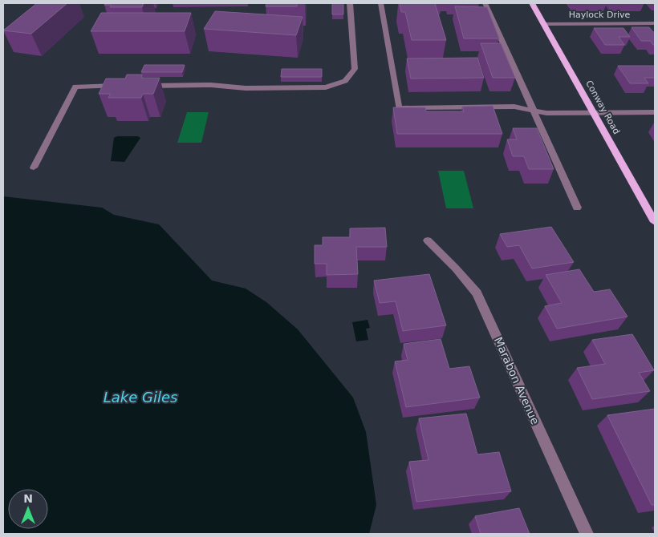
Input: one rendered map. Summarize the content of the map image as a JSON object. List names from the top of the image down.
{
  "streets": {
    "main road": ["Conway Road"],
    "street": ["Haylock Drive", "Marabon Avenue"]
  },
  "crossings": [
    ["Haylock Drive", "Conway Road"]
  ],
  "water": ["Lake Giles"],
  "north": "top"
}
